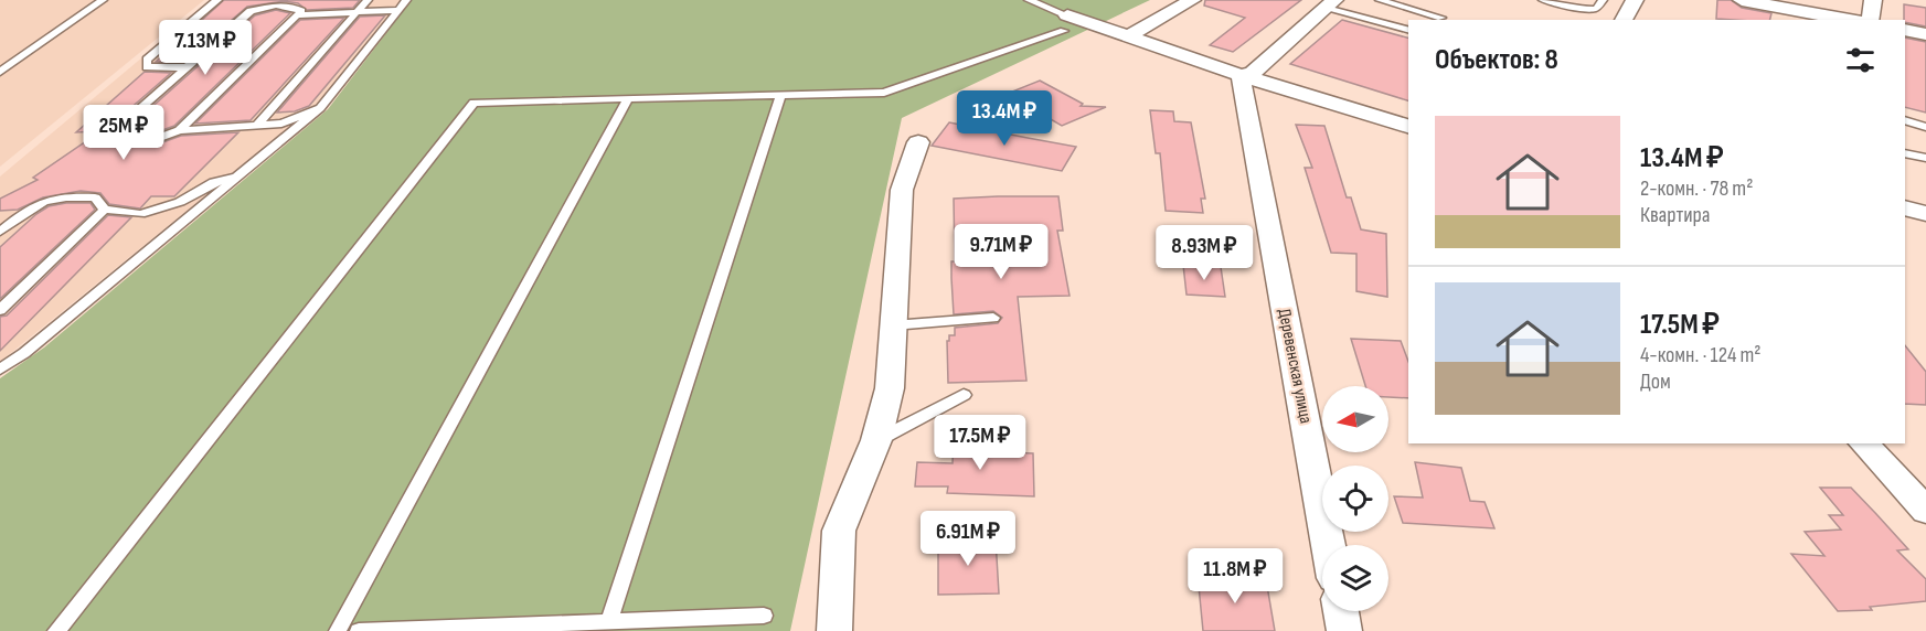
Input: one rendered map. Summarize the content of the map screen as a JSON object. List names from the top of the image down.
{
  "streets": {
    "street": ["Деревенская улица"]
  },
  "north": "left",
  "page": {
    "price": [
      "7.13M ₽",
      "13.4M ₽",
      "25M ₽",
      "9.71M ₽",
      "8.93M ₽",
      "17.5M ₽",
      "6.91M ₽",
      "11.8M ₽"
    ],
    "heading": "Объектов: 8",
    "list": [
      {
        "name": "13.4M ₽",
        "note": "2-комн. · 78 m² · Квартира"
      },
      {
        "name": "17.5M ₽",
        "note": "4-комн. · 124 m² · Дом"
      }
    ]
  }
}
